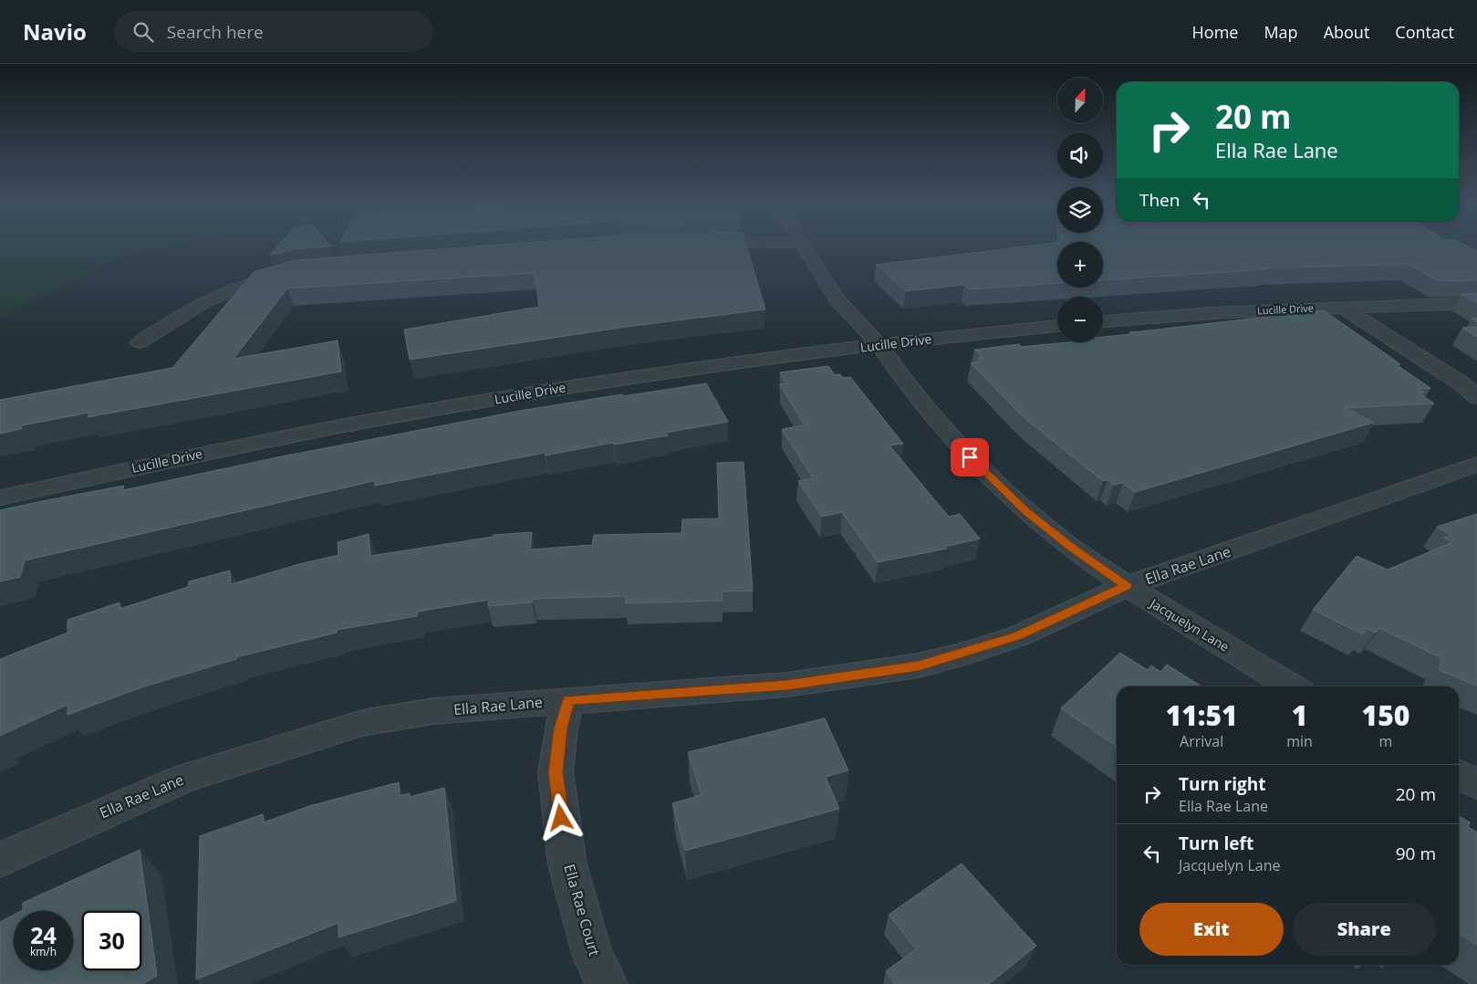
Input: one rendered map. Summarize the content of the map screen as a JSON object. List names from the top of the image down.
{
  "streets": {
    "street": [
      "Lucille Drive",
      "Ella Rae Lane",
      "Jacquelyn Lane",
      "Ella Rae Court"
    ]
  },
  "crossings": [
    ["Lucille Drive", "Jacquelyn Lane"],
    ["Ella Rae Lane", "Jacquelyn Lane"],
    ["Ella Rae Lane", "Ella Rae Court"]
  ],
  "north": "top",
  "page": {
    "header": "Navio",
    "search": "Search here",
    "nav": [
      "Home",
      "Map",
      "About",
      "Contact"
    ],
    "map_buttons": ["+", "−"],
    "turn": ["20 m", "Ella Rae Lane"],
    "then": "Then",
    "eta": [
      "11:51",
      "Arrival",
      "1",
      "min",
      "150",
      "m"
    ],
    "list": [
      {
        "name": "Turn right",
        "note": "Ella Rae Lane",
        "value": "20 m"
      },
      {
        "name": "Turn left",
        "note": "Jacquelyn Lane",
        "value": "90 m"
      }
    ],
    "buttons": ["Exit", "Share"],
    "speed": "24 km/h",
    "limit": "30"
  }
}
